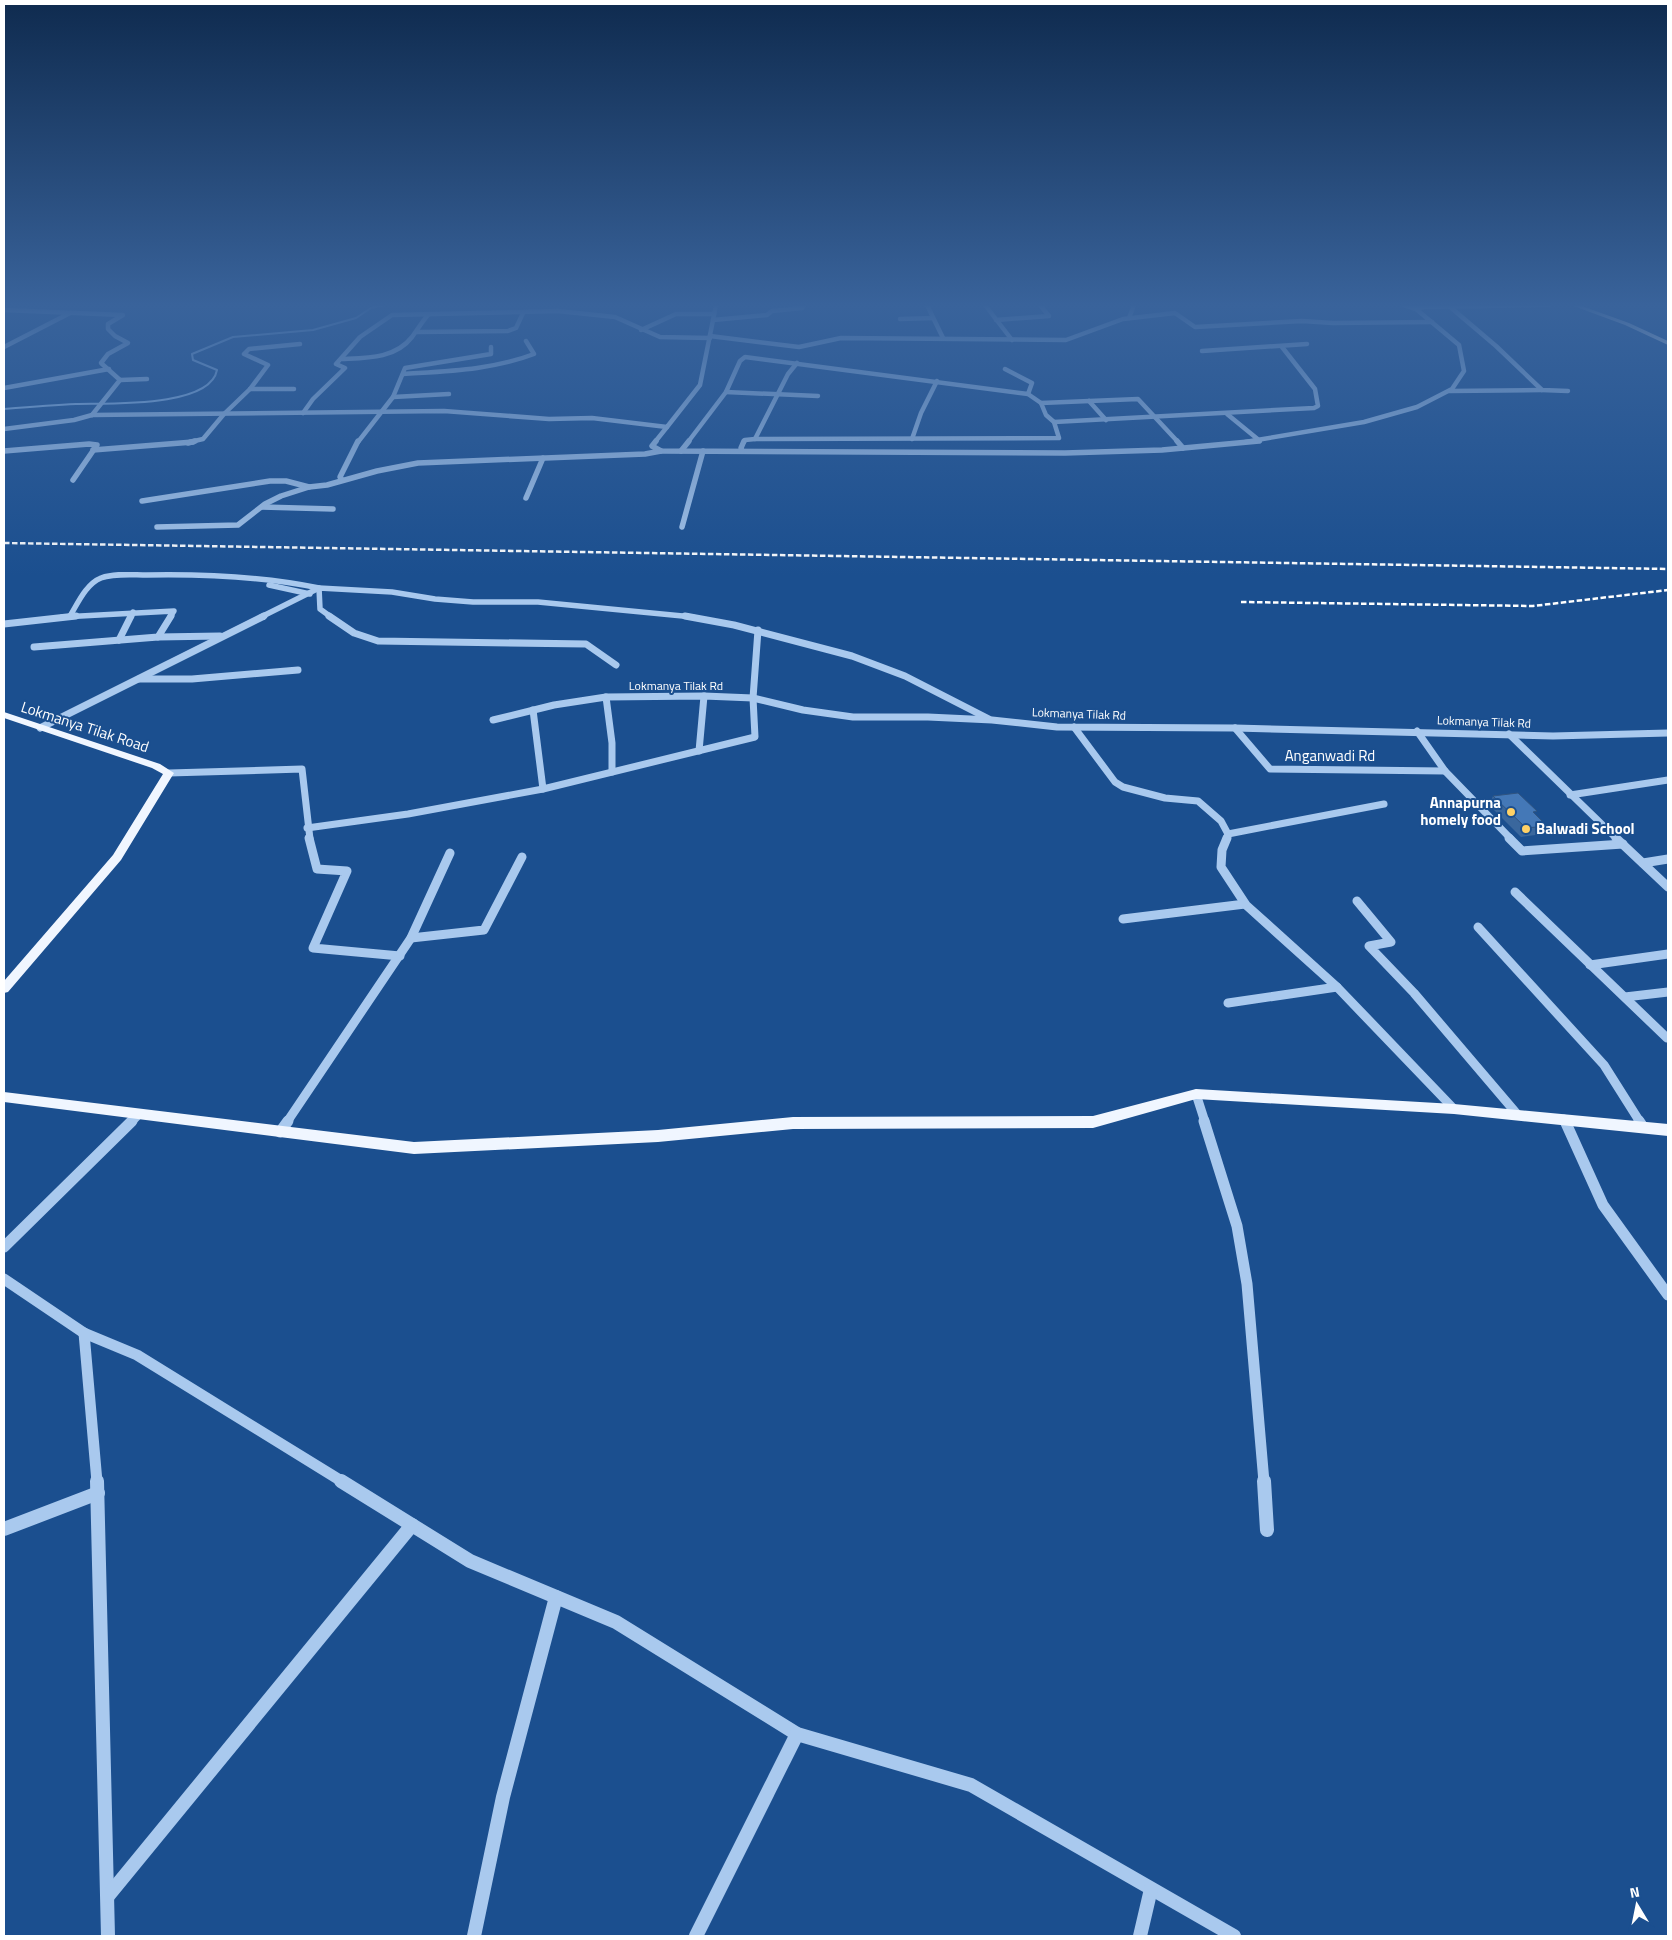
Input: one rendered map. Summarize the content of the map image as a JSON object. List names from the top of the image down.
{
  "streets": {
    "main road": ["Lokmanya Tilak Road"],
    "street": ["Lokmanya Tilak Rd", "Anganwadi Rd"]
  },
  "crossings": [
    ["Lokmanya Tilak Rd", "Anganwadi Rd"]
  ],
  "places": ["Annapurna homely food", "Balwadi School"],
  "north": "top"
}
